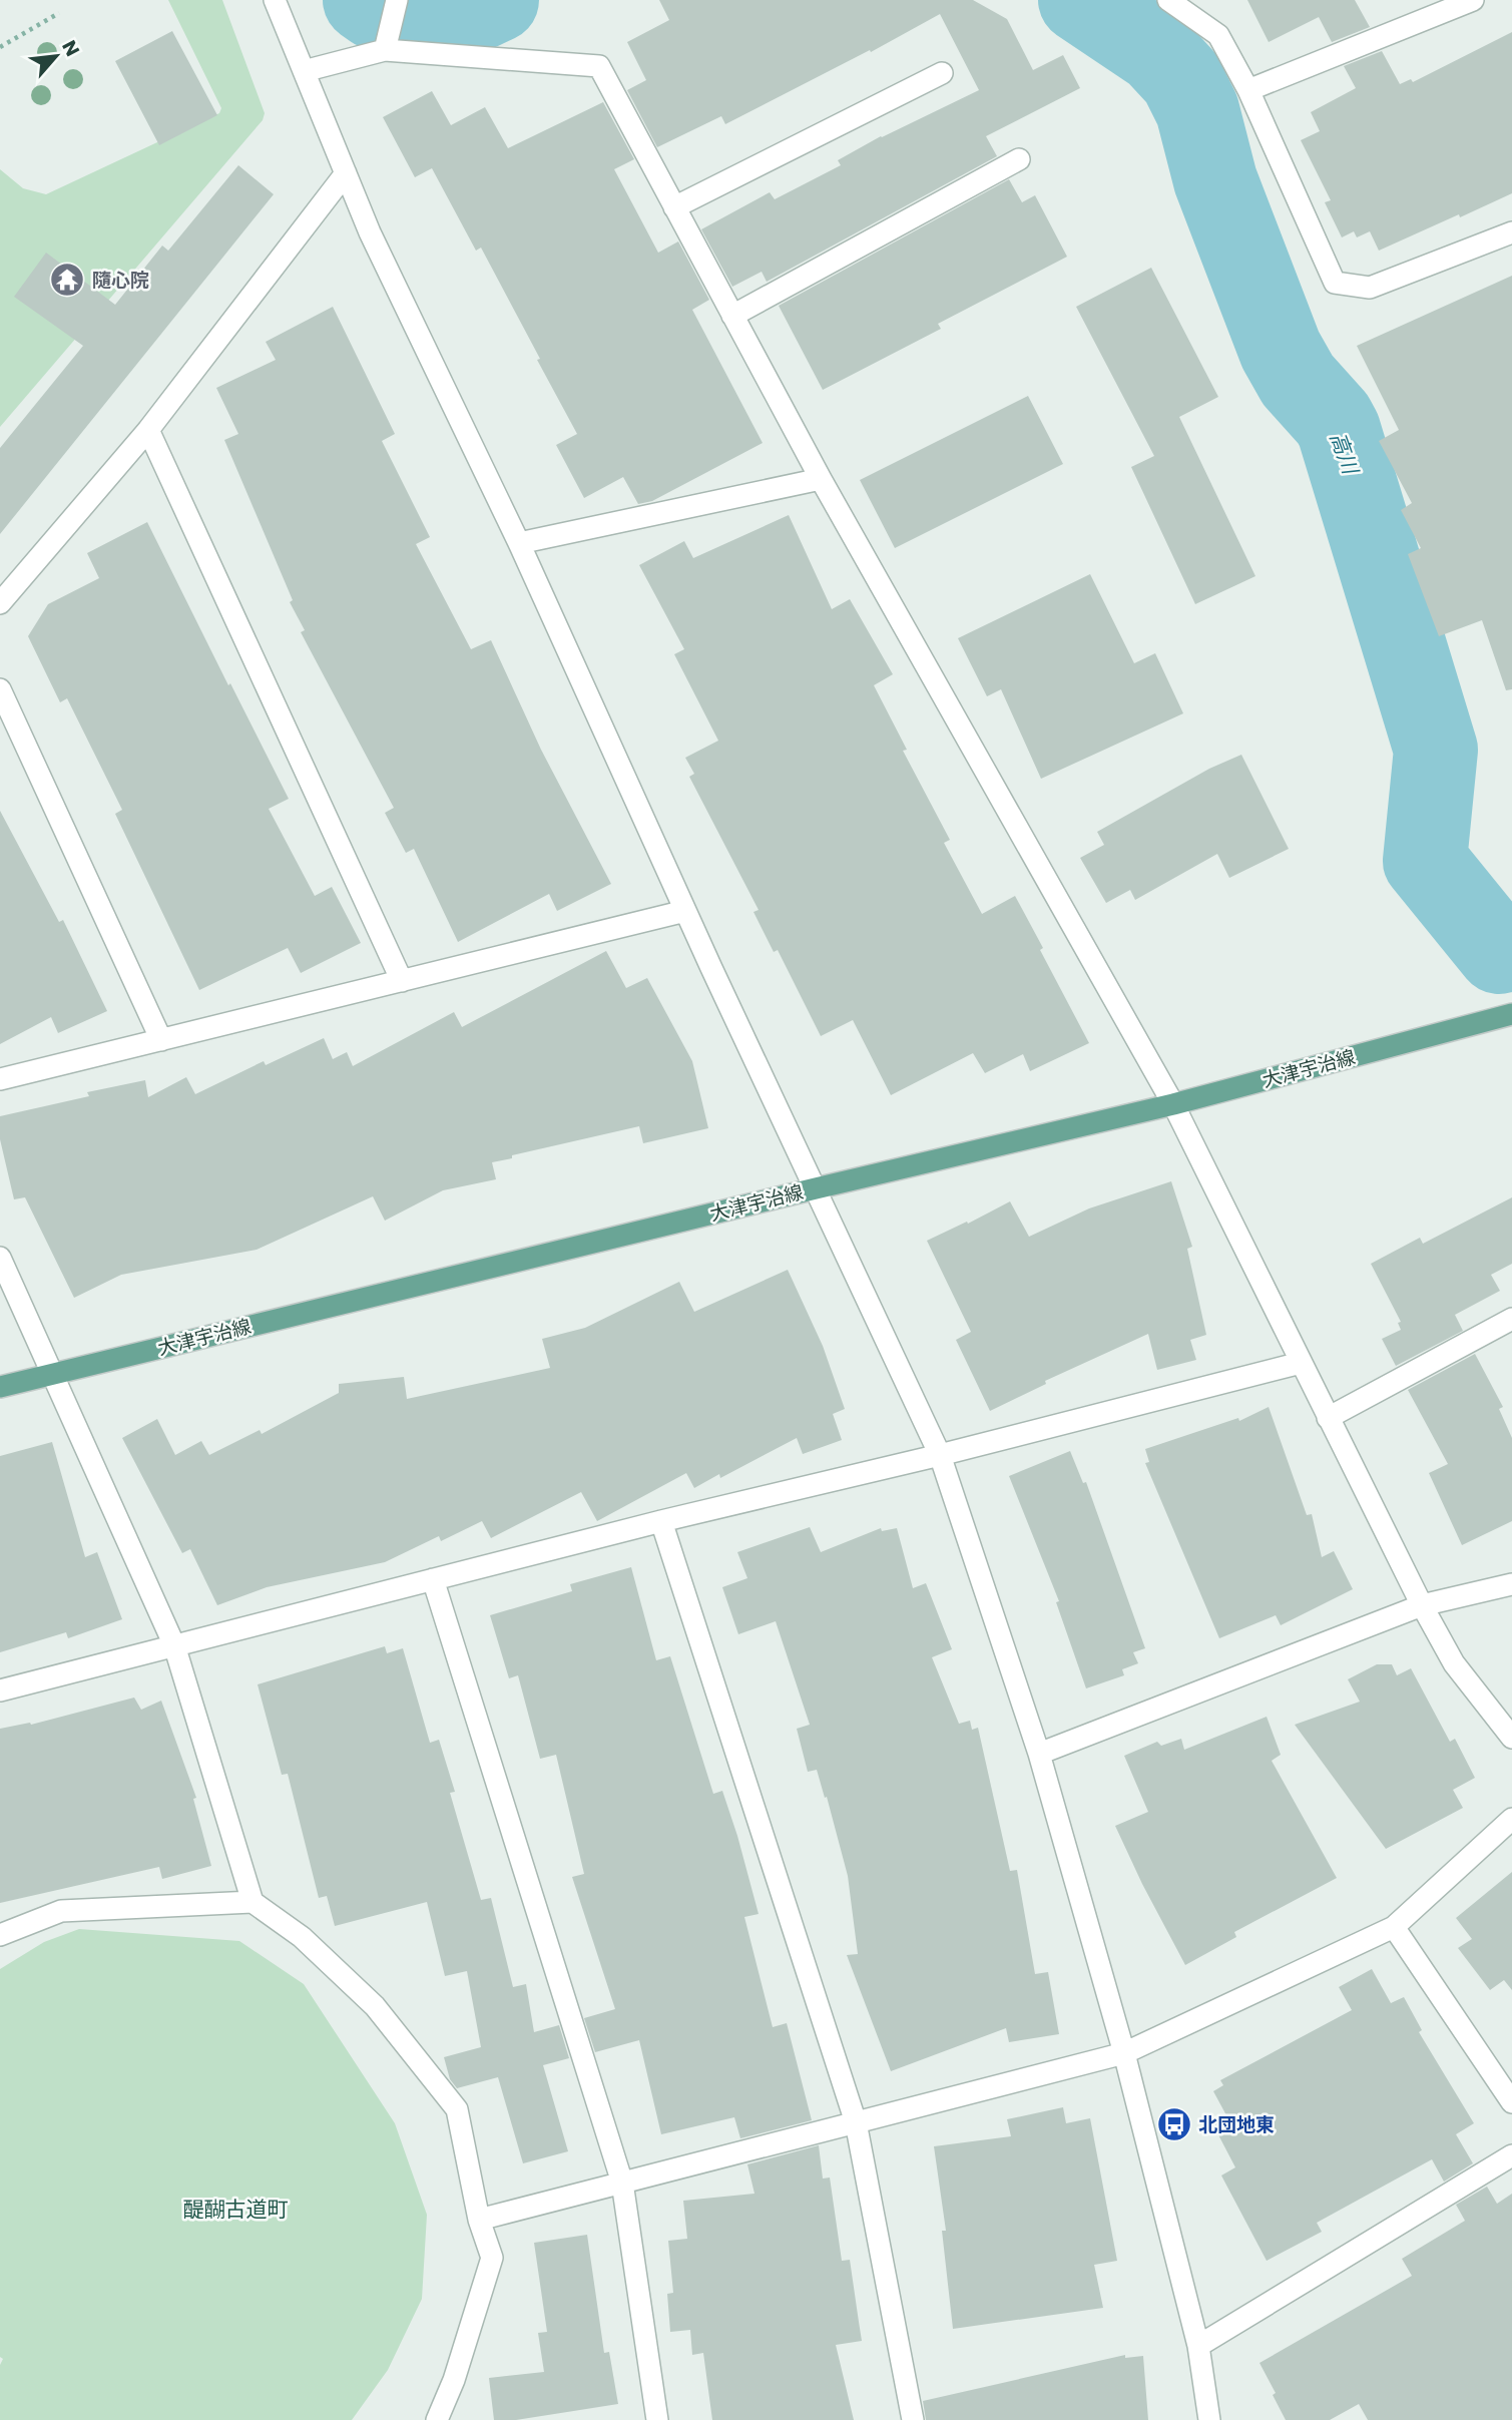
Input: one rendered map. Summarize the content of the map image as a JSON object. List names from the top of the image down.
{
  "streets": {
    "main road": ["大津宇治線"]
  },
  "districts": ["醍醐古道町"],
  "water": ["高川"],
  "places": {
    "temple": ["隨心院"],
    "bus stop": ["北団地東"]
  },
  "north": "top right"
}
